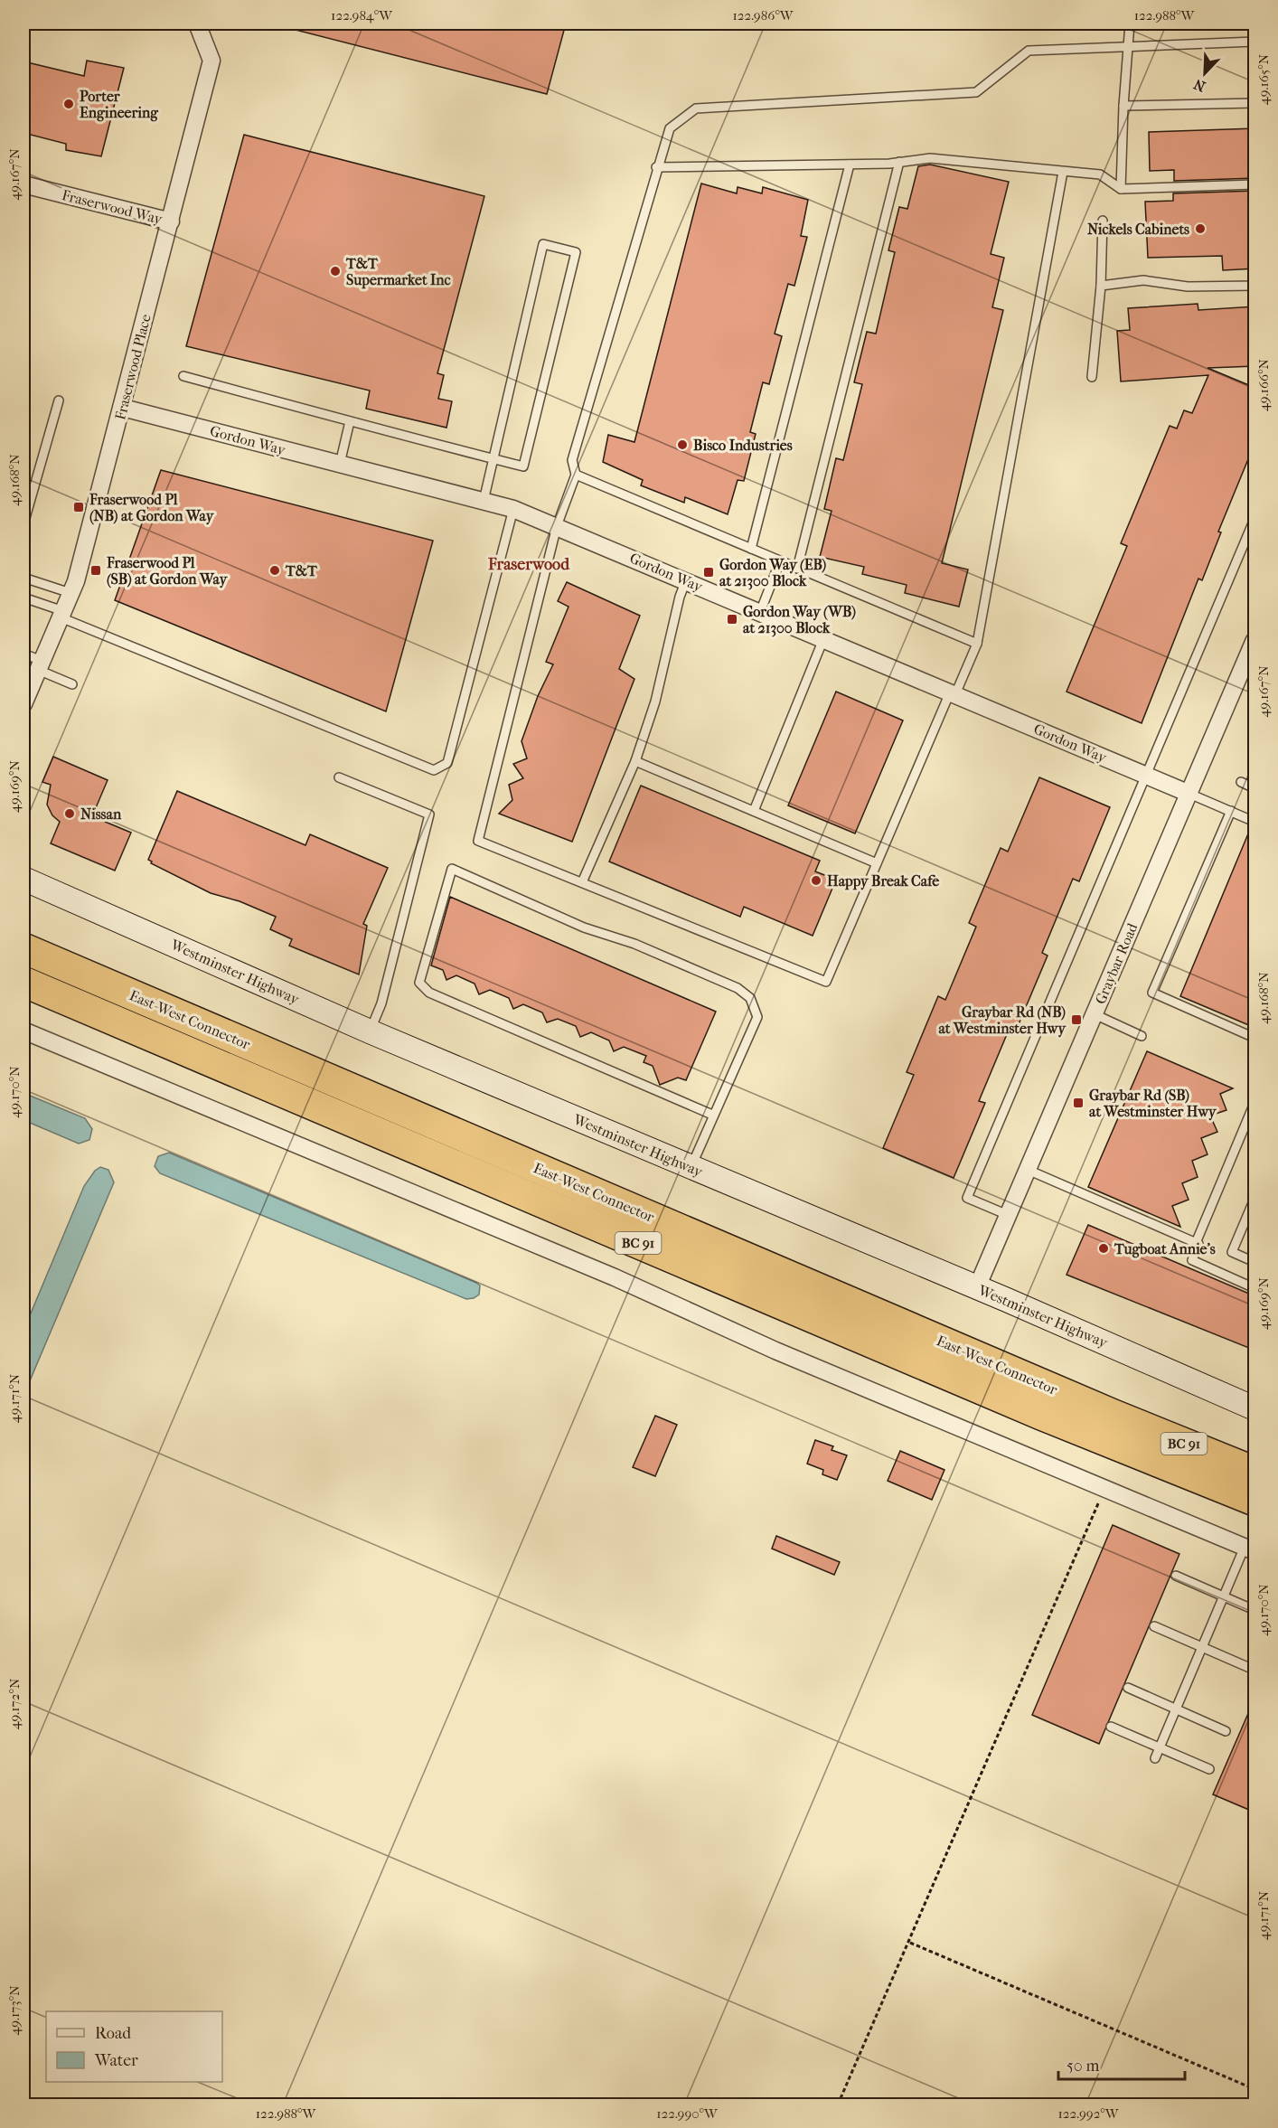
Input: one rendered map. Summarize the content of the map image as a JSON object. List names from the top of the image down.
{
  "streets": {
    "highway": ["East-West Connector", "BC 91"],
    "main road": ["Westminster Highway"],
    "street": [
      "Fraserwood Way",
      "Fraserwood Place",
      "Gordon Way",
      "Graybar Road"
    ]
  },
  "crossings": [
    ["Fraserwood Way", "Fraserwood Place"],
    ["Fraserwood Place", "Gordon Way"],
    ["Gordon Way", "Graybar Road"],
    ["Graybar Road", "Westminster Highway"]
  ],
  "districts": ["Fraserwood"],
  "places": {
    "other": [
      "Porter Engineering",
      "Nickels Cabinets",
      "T&T Supermarket Inc",
      "Bisco Industries",
      "T&T",
      "Nissan",
      "Happy Break Cafe",
      "Tugboat Annie's"
    ],
    "transit": [
      "Fraserwood Pl (NB) at Gordon Way",
      "Fraserwood Pl (SB) at Gordon Way",
      "Gordon Way (EB) at 21300 Block",
      "Gordon Way (WB) at 21300 Block",
      "Graybar Rd (NB) at Westminster Hwy",
      "Graybar Rd (SB) at Westminster Hwy"
    ]
  },
  "legend": ["Road", "Water"],
  "scale_bar": "50 m",
  "north": "bottom left",
  "coordinates": [
    "122.984°W",
    "122.986°W",
    "122.988°W",
    "49.165°N",
    "49.167°N",
    "49.166°N",
    "49.168°N",
    "49.169°N",
    "49.170°N",
    "49.171°N",
    "49.172°N",
    "49.173°N",
    "122.990°W",
    "122.992°W"
  ]
}
